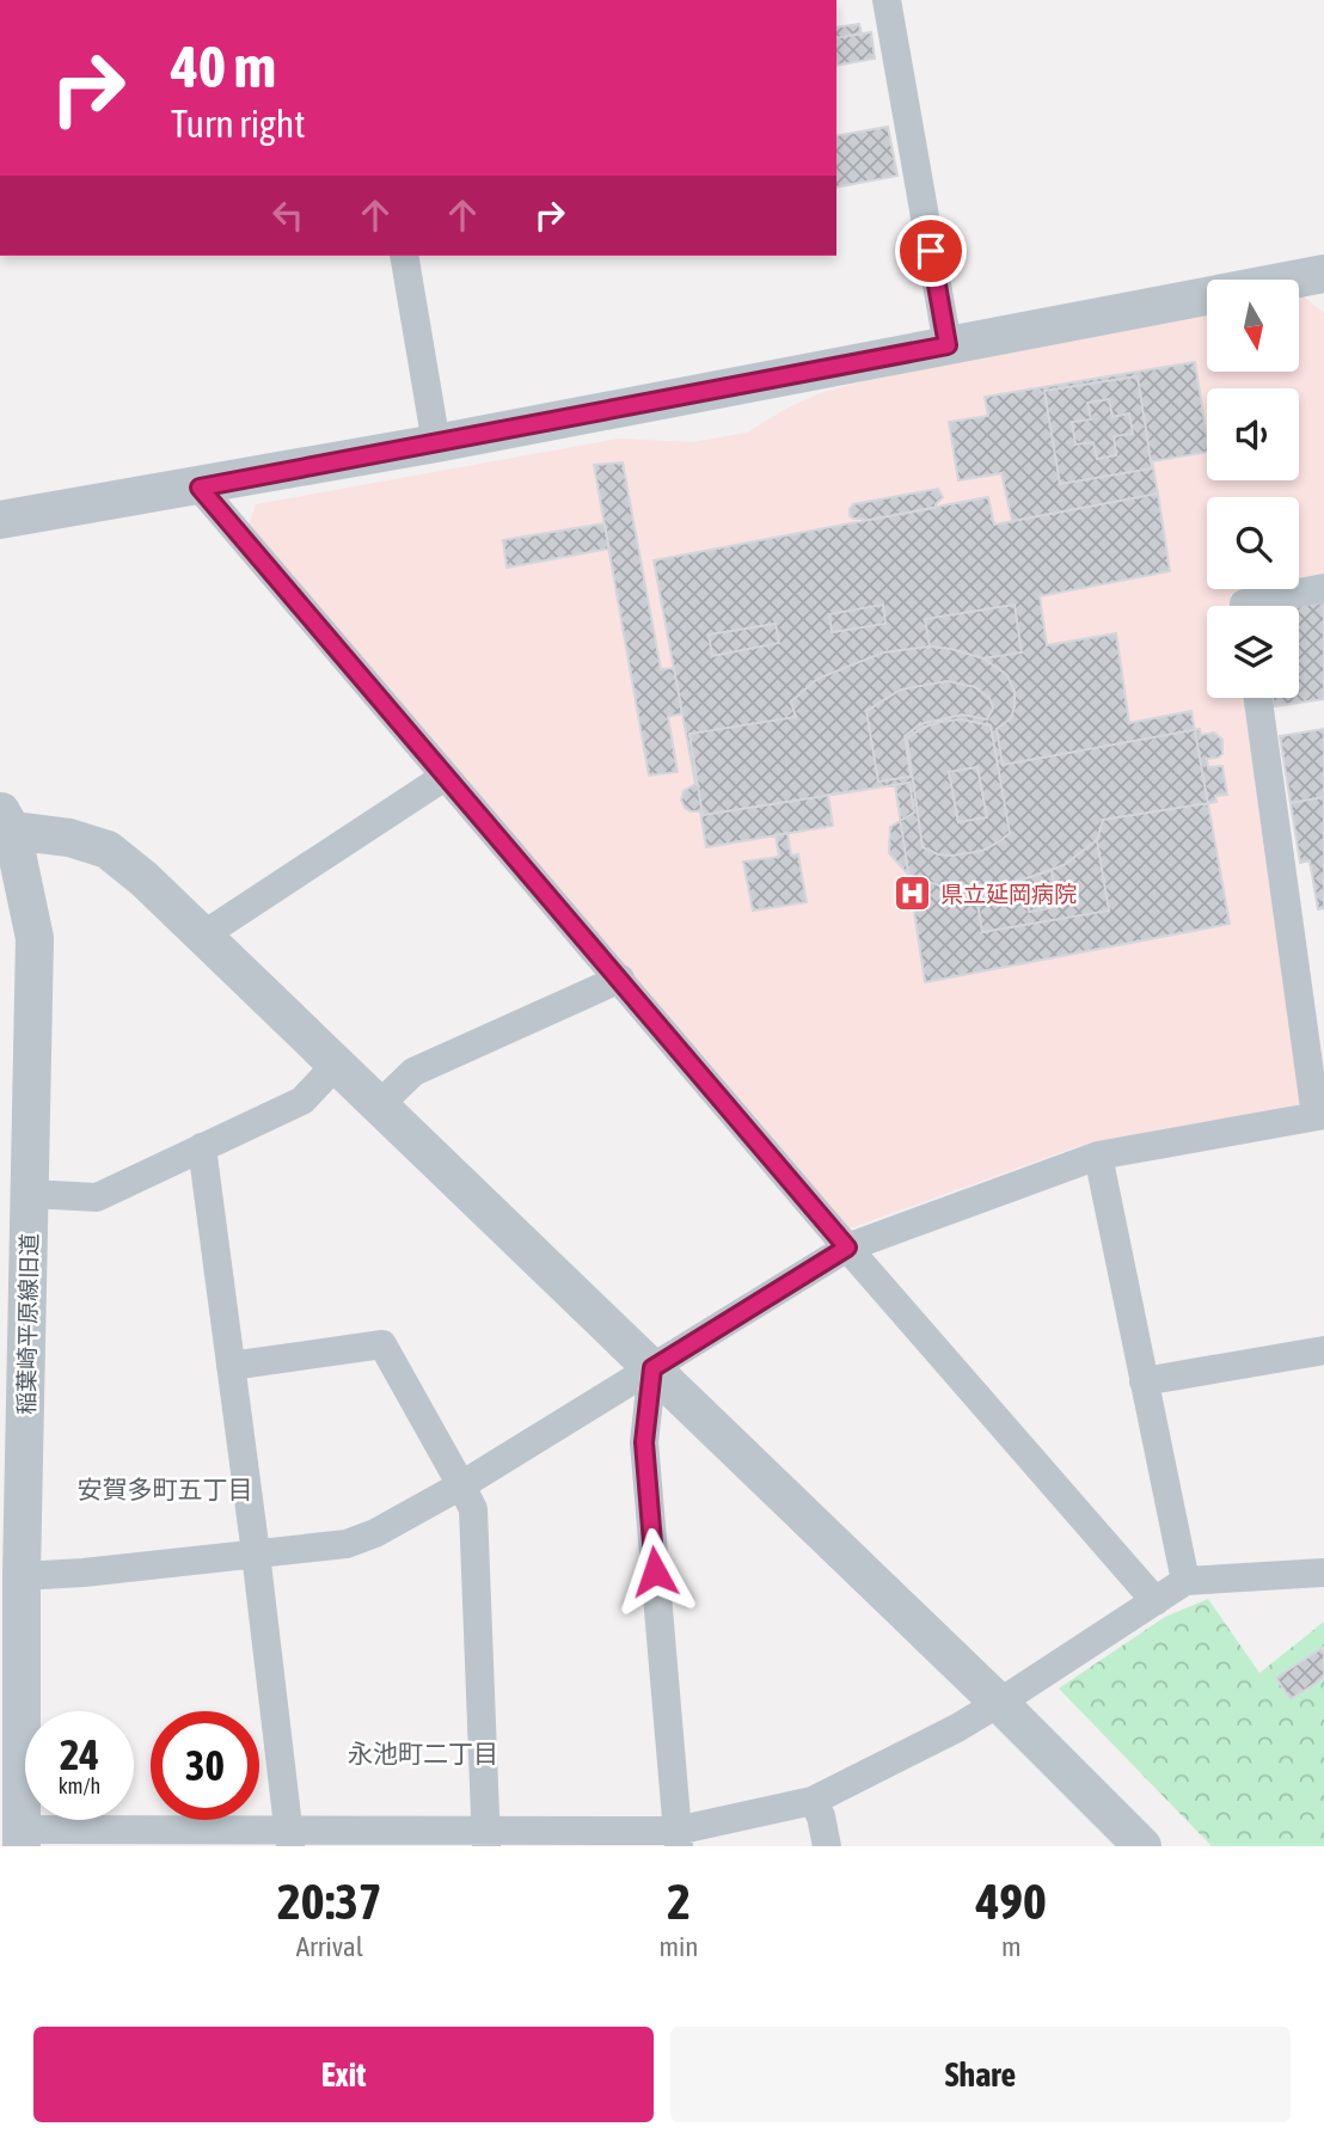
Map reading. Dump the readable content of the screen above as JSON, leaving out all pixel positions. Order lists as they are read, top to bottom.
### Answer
{
  "streets": {
    "street": ["稲葉崎平原線旧道"]
  },
  "districts": ["安賀多町五丁目", "永池町二丁目"],
  "places": {
    "hospital": ["県立延岡病院"]
  },
  "north": "bottom",
  "page": {
    "turn": ["40 m", "Turn right"],
    "speed": "24 km/h",
    "limit": "30",
    "eta": [
      "20:37",
      "Arrival",
      "2",
      "min",
      "490",
      "m"
    ],
    "buttons": ["Exit", "Share"]
  }
}
